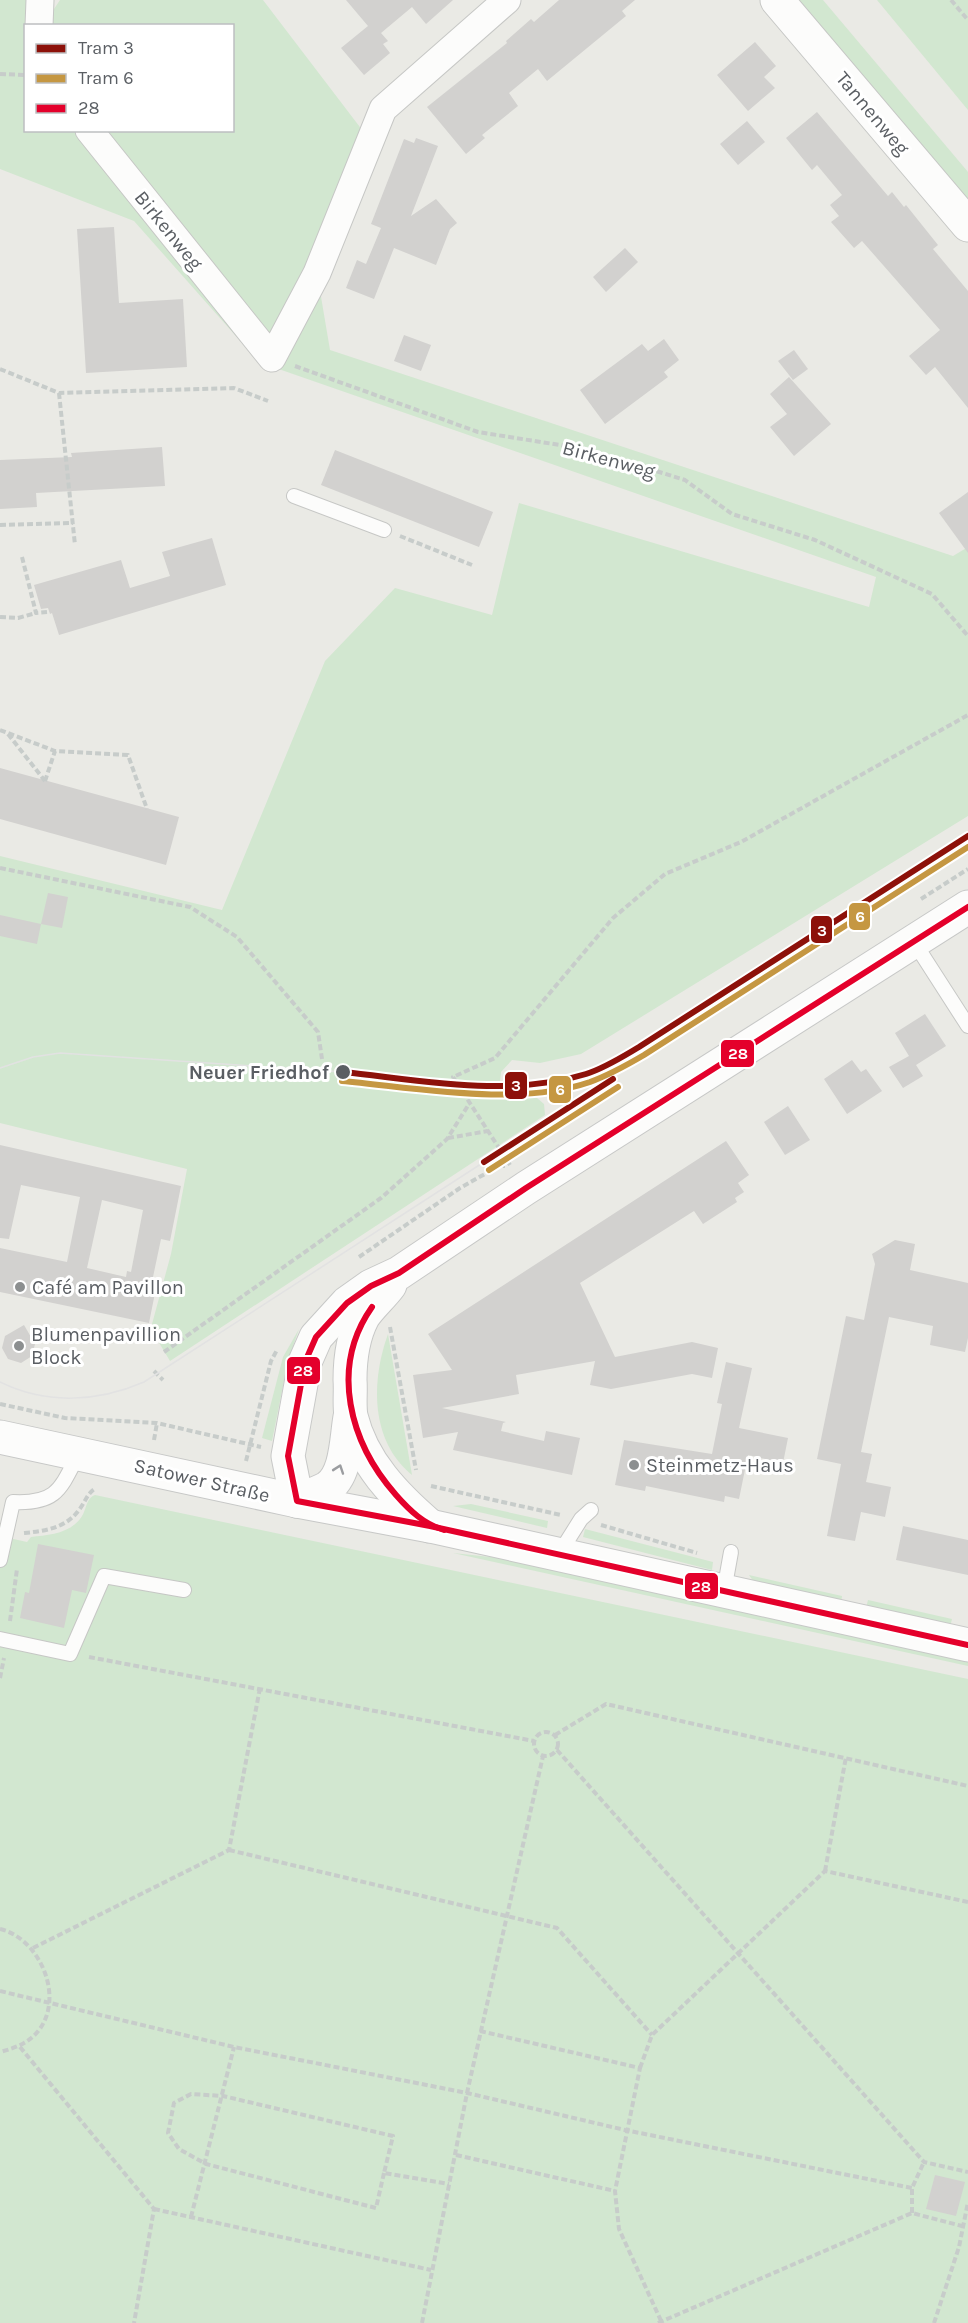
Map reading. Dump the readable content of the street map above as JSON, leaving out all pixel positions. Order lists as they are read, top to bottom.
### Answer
{
  "streets": {
    "main road": ["Tannenweg", "Satower Straße"],
    "street": ["Birkenweg"]
  },
  "places": [
    "Neuer Friedhof",
    "Café am Pavillon",
    "Blumenpavillion Block",
    "Steinmetz-Haus"
  ],
  "lines": ["tram line 3", "tram line 6", "transit line 28"],
  "legend": ["Tram 3", "Tram 6", "28"]
}
